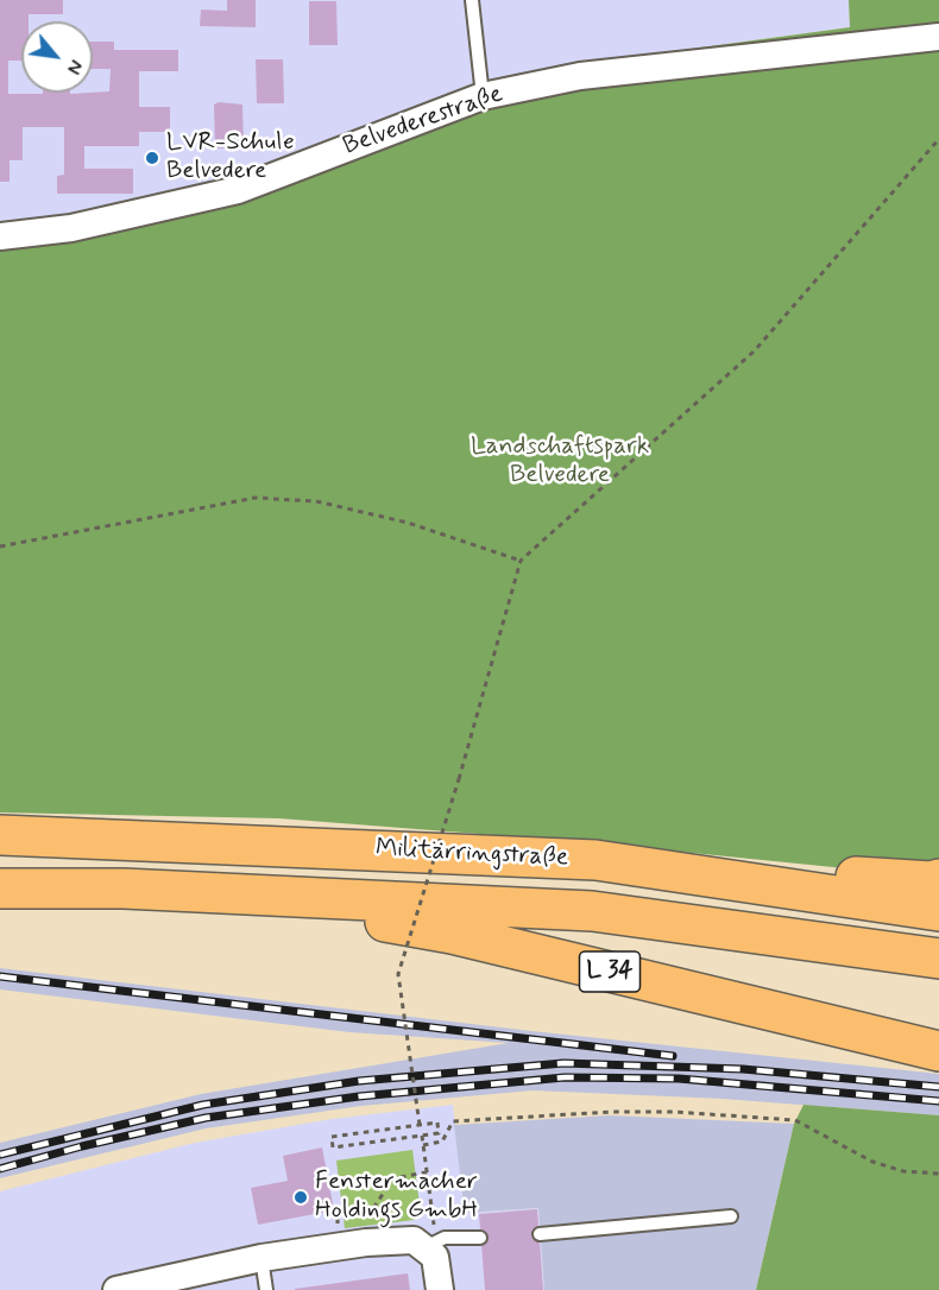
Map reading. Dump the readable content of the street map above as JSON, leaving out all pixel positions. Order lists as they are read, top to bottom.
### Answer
{
  "streets": {
    "highway": ["Militärringstraße", "L 34"],
    "street": ["Belvederestraße"]
  },
  "crossings": [
    ["Militärringstraße", "L 34"]
  ],
  "parks": ["Landschaftspark Belvedere"],
  "places": ["LVR-Schule Belvedere", "Fenstermacher Holdings GmbH"],
  "north": "bottom right"
}
